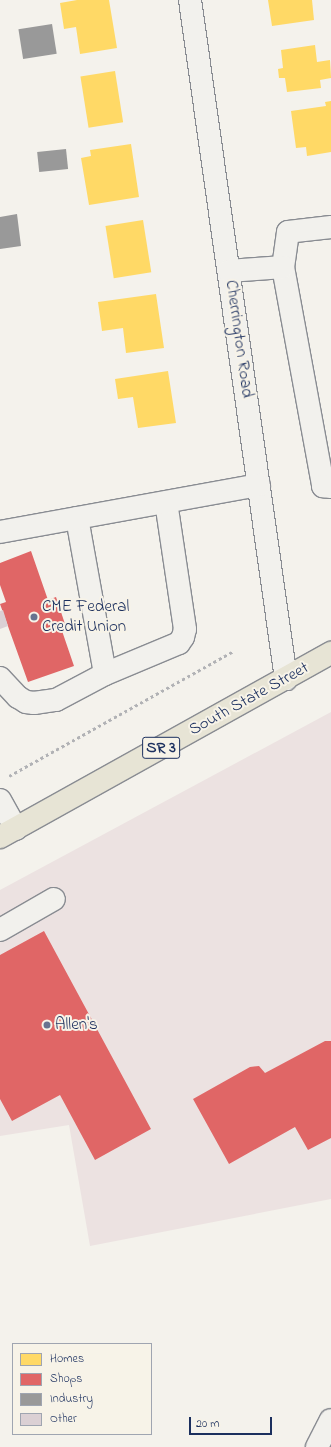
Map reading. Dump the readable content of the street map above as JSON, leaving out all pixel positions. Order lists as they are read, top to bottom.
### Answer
{
  "streets": {
    "main road": ["South State Street", "SR 3"],
    "street": ["Cherrington Road"]
  },
  "crossings": [
    ["Cherrington Road", "South State Street"]
  ],
  "places": ["CME Federal Credit Union", "Allen's"],
  "legend": [
    "Homes",
    "Shops",
    "Industry",
    "Other"
  ],
  "scale_bar": "20 m"
}
